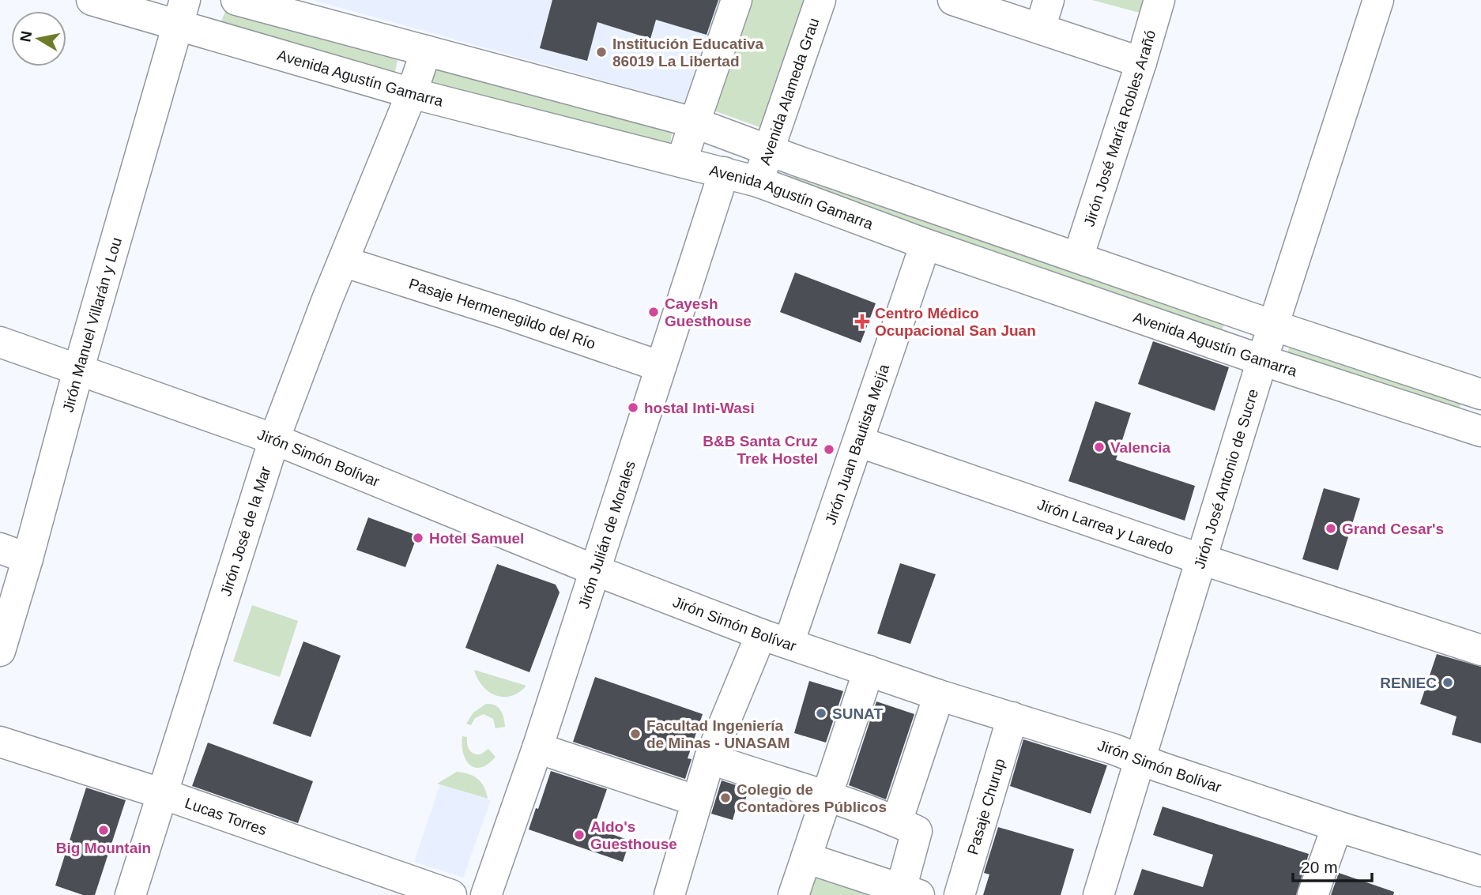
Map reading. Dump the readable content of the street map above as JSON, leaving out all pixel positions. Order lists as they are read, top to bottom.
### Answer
{
  "streets": {
    "street": [
      "Avenida Agustín Gamarra",
      "Avenida Alameda Grau",
      "Jirón José María Robles Arañó",
      "Pasaje Hermenegildo del Río",
      "Jirón Manuel Villarán y Lou",
      "Jirón Juan Bautista Mejía",
      "Jirón Simón Bolívar",
      "Jirón José Antonio de Sucre",
      "Jirón Larrea y Laredo",
      "Jirón José de la Mar",
      "Jirón Julián de Morales",
      "Pasaje Churup",
      "Lucas Torres"
    ]
  },
  "crossings": [
    ["Avenida Agustín Gamarra", "Avenida Alameda Grau"],
    ["Avenida Agustín Gamarra", "Jirón Manuel Villarán y Lou"],
    ["Avenida Agustín Gamarra", "Jirón Juan Bautista Mejía"],
    ["Avenida Agustín Gamarra", "Jirón José Antonio de Sucre"],
    ["Avenida Agustín Gamarra", "Jirón José de la Mar"],
    ["Avenida Agustín Gamarra", "Jirón Julián de Morales"],
    ["Pasaje Hermenegildo del Río", "Jirón José de la Mar"],
    ["Pasaje Hermenegildo del Río", "Jirón Julián de Morales"],
    ["Jirón Manuel Villarán y Lou", "Jirón Simón Bolívar"],
    ["Jirón Juan Bautista Mejía", "Jirón Simón Bolívar"],
    ["Jirón Juan Bautista Mejía", "Jirón Larrea y Laredo"],
    ["Jirón Simón Bolívar", "Jirón José Antonio de Sucre"],
    ["Jirón Simón Bolívar", "Jirón José de la Mar"],
    ["Jirón Simón Bolívar", "Jirón Julián de Morales"],
    ["Jirón Simón Bolívar", "Pasaje Churup"],
    ["Jirón José Antonio de Sucre", "Jirón Larrea y Laredo"],
    ["Jirón José de la Mar", "Lucas Torres"]
  ],
  "places": {
    "other": [
      "Institución Educativa 86019 La Libertad",
      "Cayesh Guesthouse",
      "hostal Inti-Wasi",
      "Valencia",
      "B&B Santa Cruz Trek Hostel",
      "Grand Cesar's",
      "Hotel Samuel",
      "RENIEC",
      "SUNAT",
      "Facultad Ingeniería de Minas - UNASAM",
      "Colegio de Contadores Públicos",
      "Big Mountain",
      "Aldo's Guesthouse"
    ],
    "health": ["Centro Médico Ocupacional San Juan"]
  },
  "scale_bar": "20 m",
  "north": "left"
}
